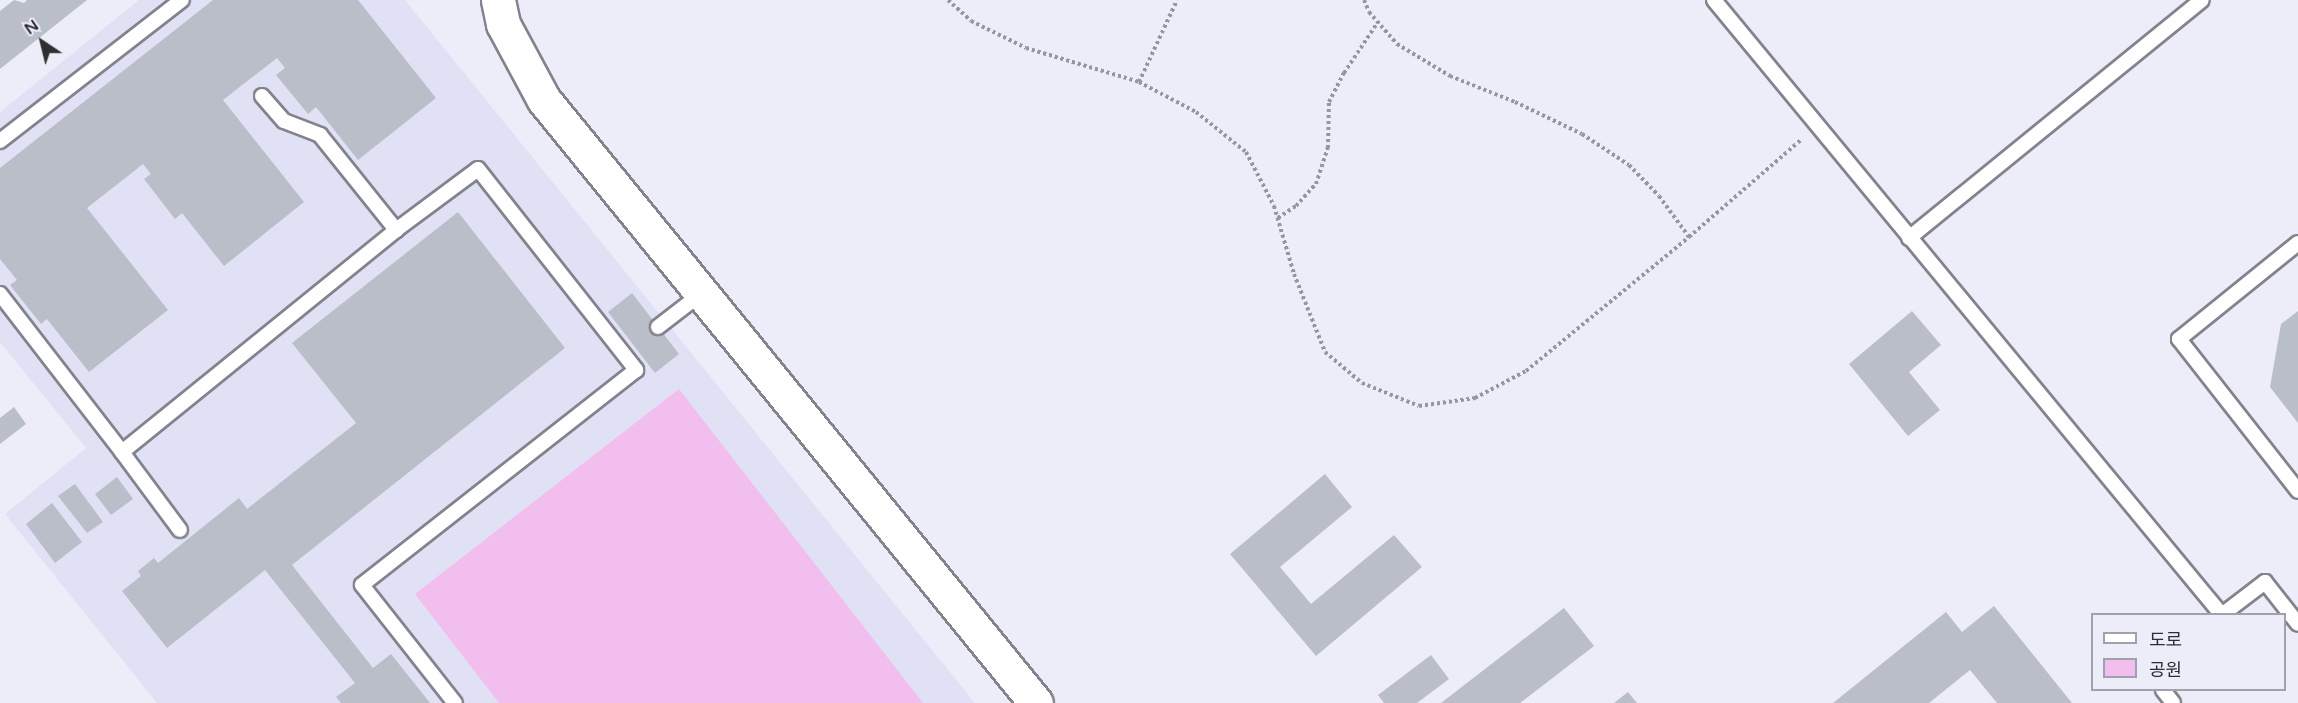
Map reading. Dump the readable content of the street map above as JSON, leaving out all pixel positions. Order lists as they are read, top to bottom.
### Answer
{
  "legend": ["도로", "공원"],
  "north": "top left"
}
